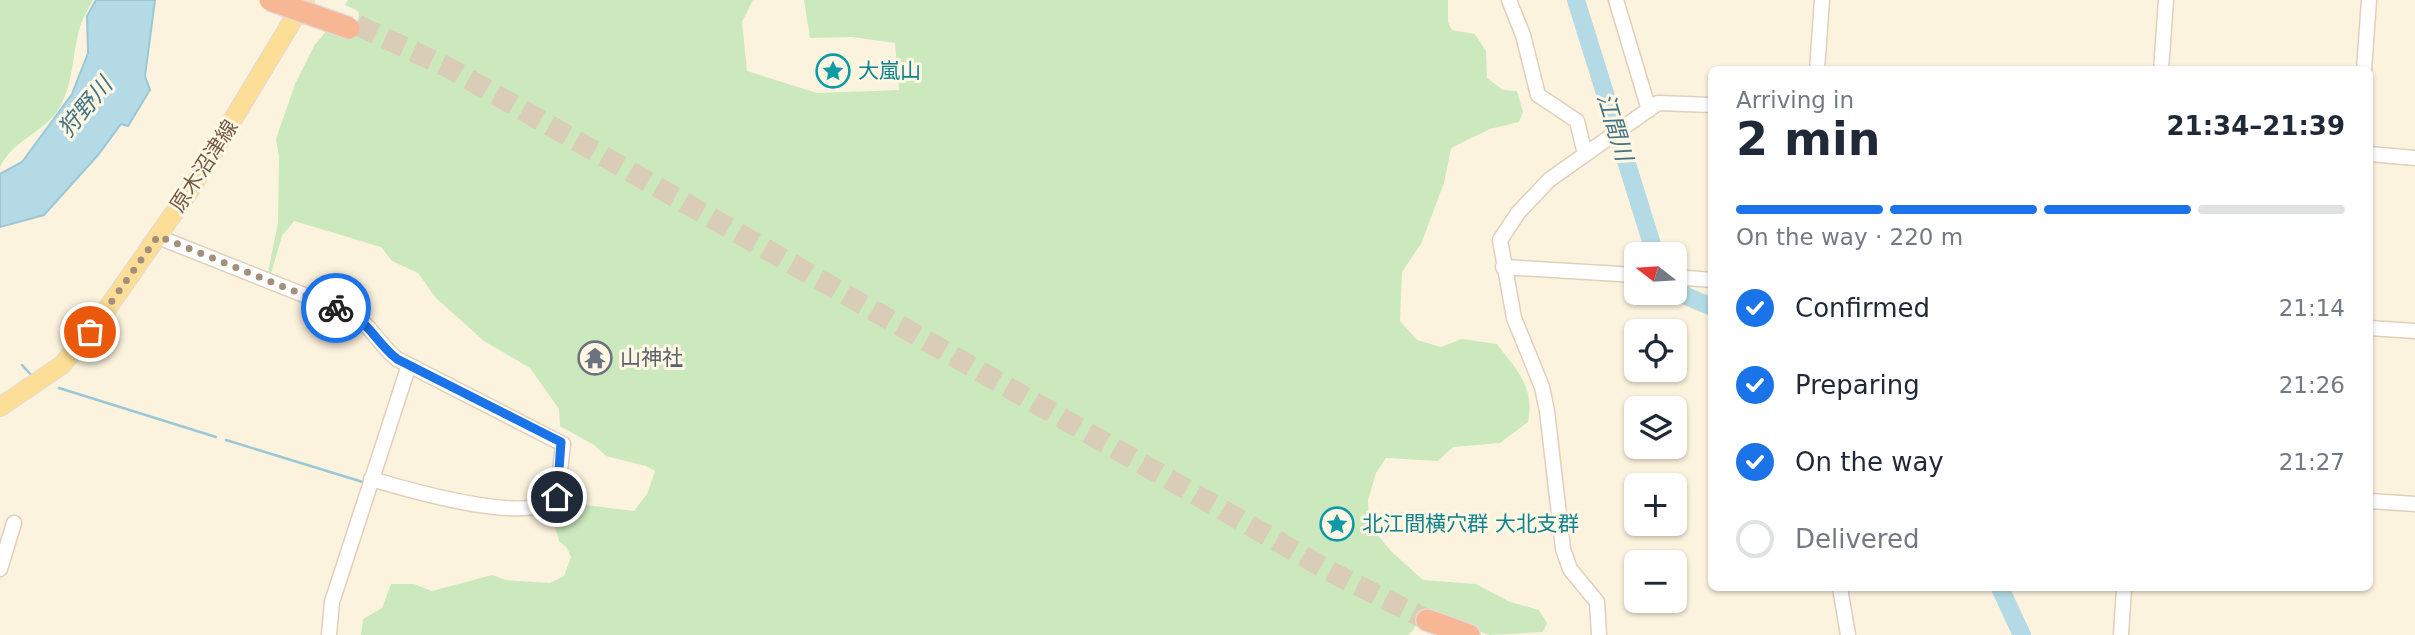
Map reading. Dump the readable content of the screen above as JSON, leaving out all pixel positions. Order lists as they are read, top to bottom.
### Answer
{
  "streets": {
    "main road": ["原木沼津線"]
  },
  "water": ["狩野川", "江間川"],
  "places": {
    "place": ["大嵐山", "北江間横穴群 大北支群"],
    "temple": ["山神社"]
  },
  "north": "left",
  "page": {
    "heading": ["2 min", "Arriving in", "21:34–21:39"],
    "bar": "On the way · 220 m",
    "map_buttons": ["+", "−"],
    "list": [
      ["Confirmed", "21:14"],
      ["Preparing", "21:26"],
      ["On the way", "21:27"],
      "Delivered"
    ]
  }
}
